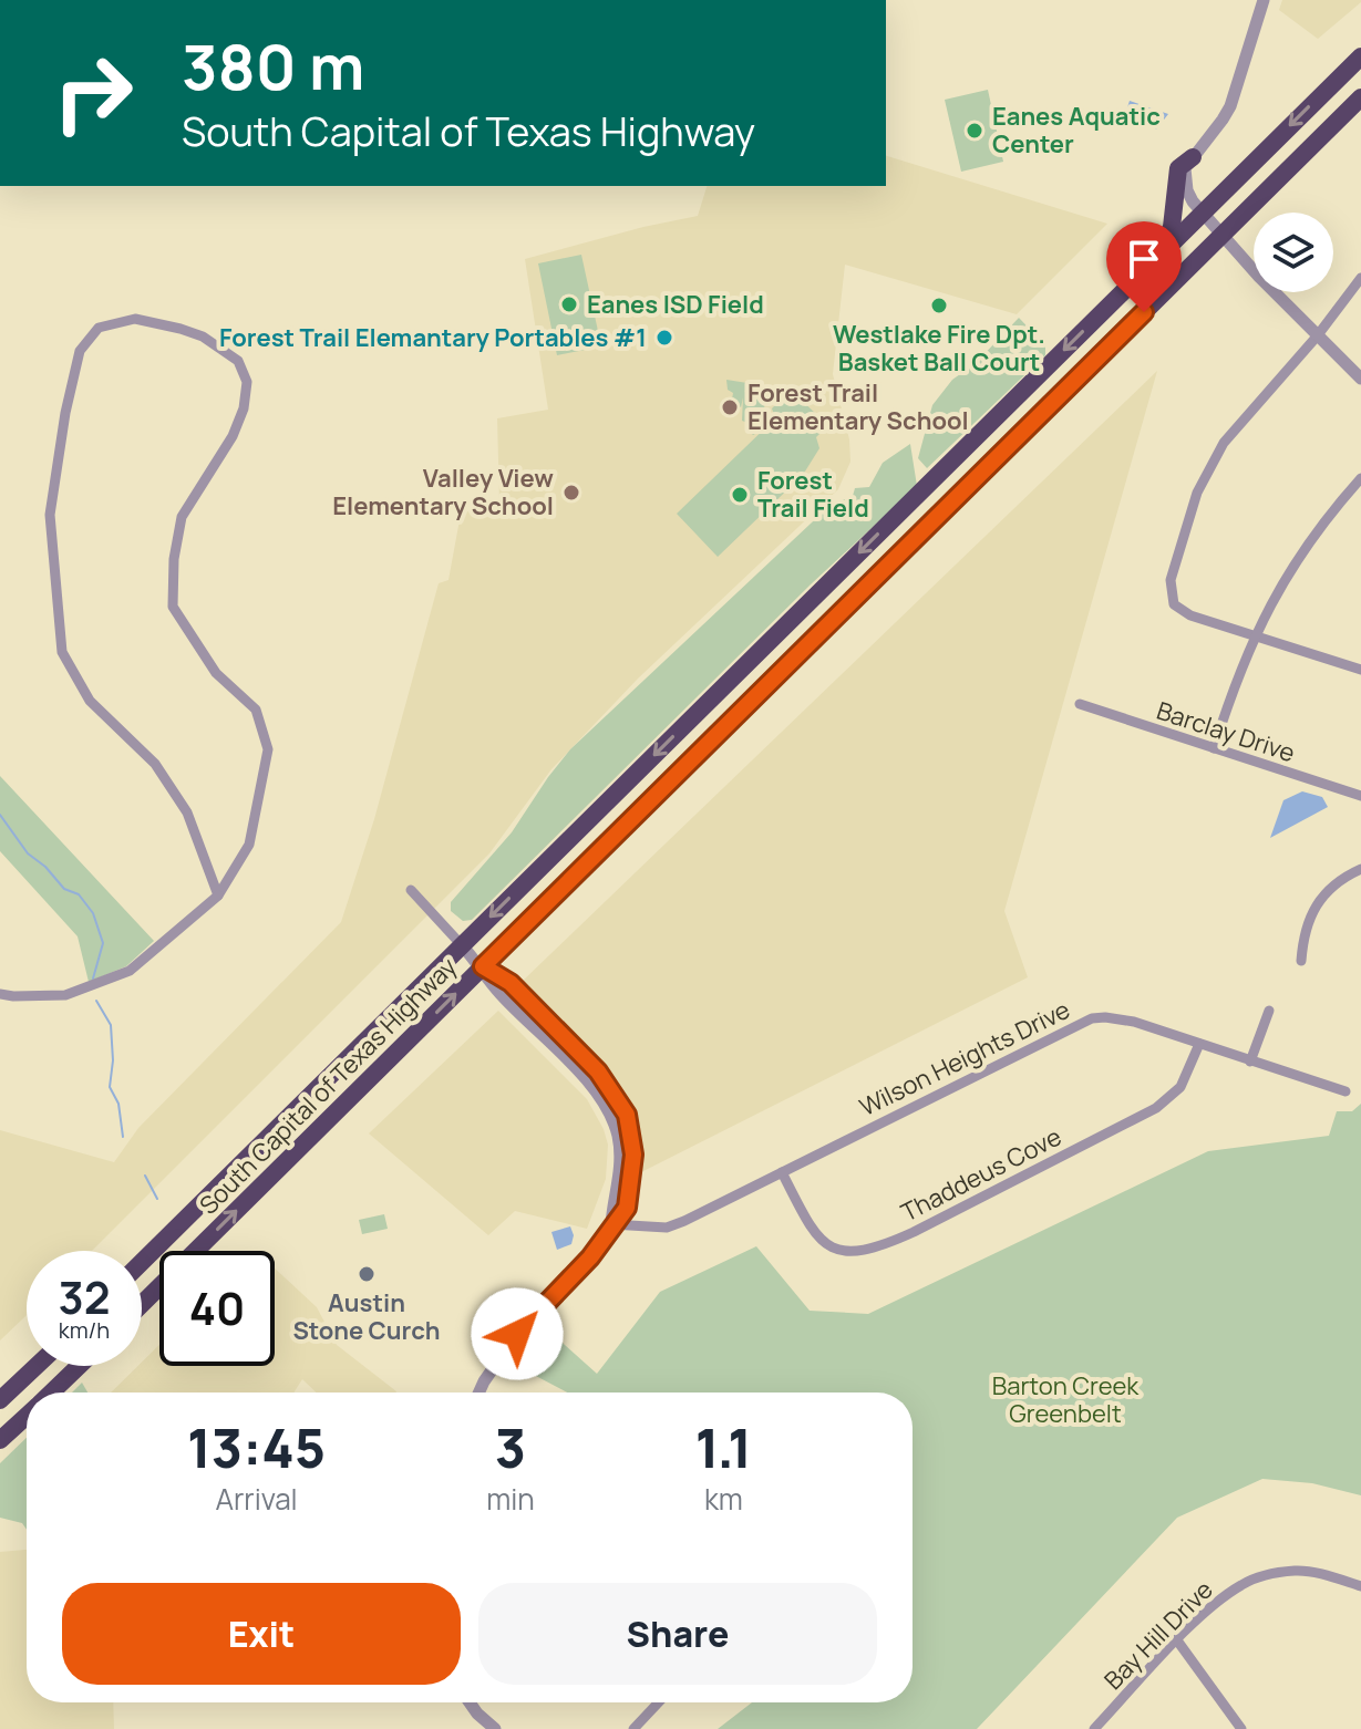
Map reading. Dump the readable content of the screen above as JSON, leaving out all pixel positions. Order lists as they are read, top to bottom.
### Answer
{
  "streets": {
    "highway": ["South Capital of Texas Highway"],
    "street": [
      "Barclay Drive",
      "Wilson Heights Drive",
      "Thaddeus Cove",
      "Bay Hill Drive"
    ]
  },
  "crossings": [
    ["Wilson Heights Drive", "Thaddeus Cove"]
  ],
  "parks": ["Barton Creek Greenbelt"],
  "places": [
    "Eanes Aquatic Center",
    "Eanes ISD Field",
    "Westlake Fire Dpt. Basket Ball Court",
    "Forest Trail Elemantary Portables #1",
    "Forest Trail Elementary School",
    "Valley View Elementary School",
    "Forest Trail Field",
    "Austin Stone Curch"
  ],
  "page": {
    "turn": ["380 m", "South Capital of Texas Highway"],
    "speed": "32 km/h",
    "limit": "40",
    "eta": [
      "13:45",
      "Arrival",
      "3",
      "min",
      "1.1",
      "km"
    ],
    "buttons": ["Exit", "Share"]
  }
}
